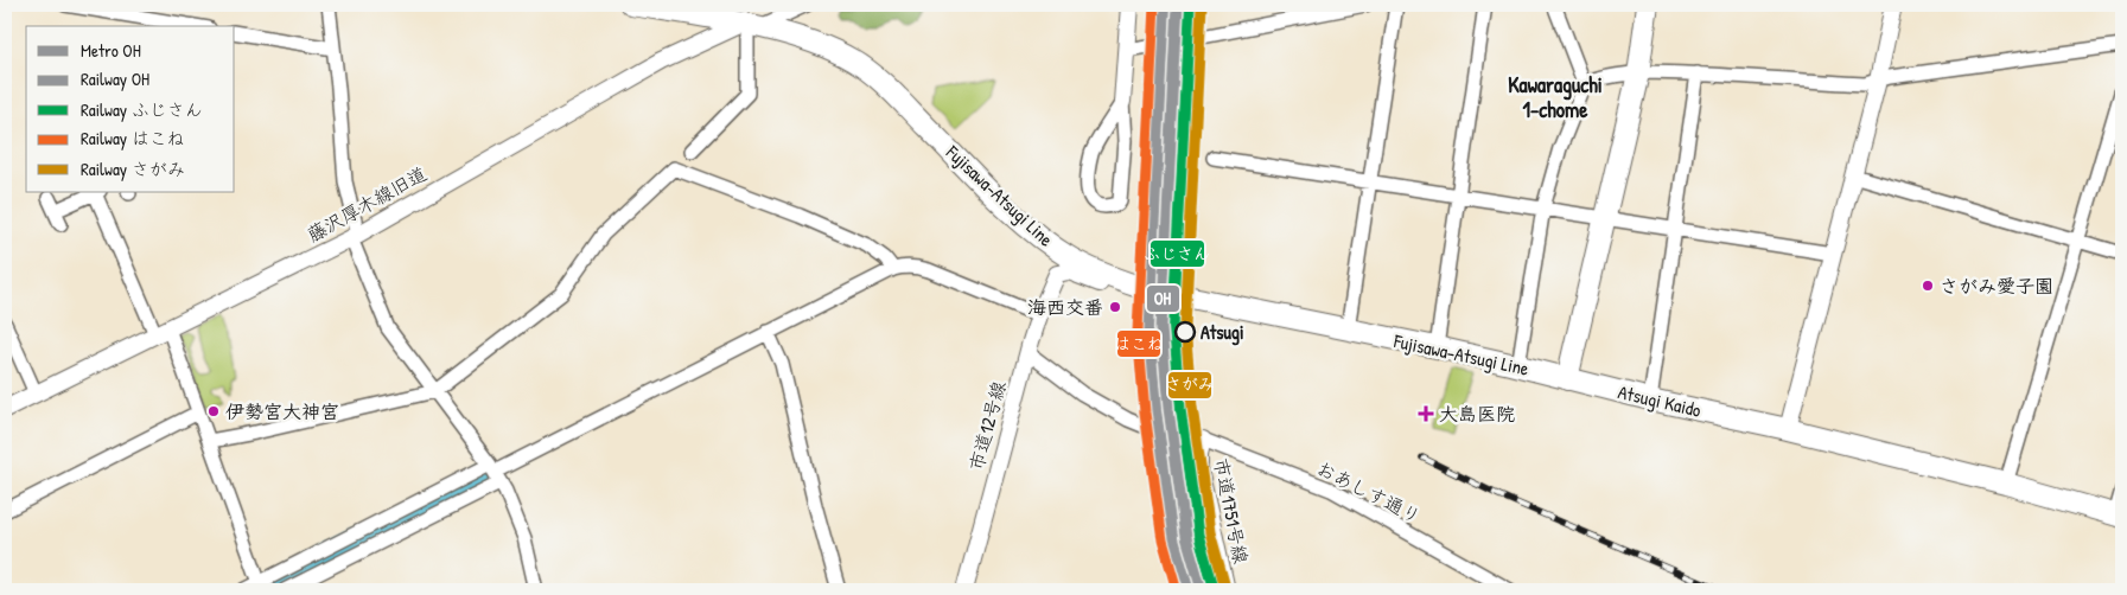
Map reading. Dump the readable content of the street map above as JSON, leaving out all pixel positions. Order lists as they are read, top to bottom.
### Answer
{
  "streets": {
    "main road": ["Fujisawa-Atsugi Line", "Atsugi Kaido"],
    "street": [
      "藤沢厚木線旧道",
      "市道12号線",
      "おあしす通り",
      "市道1751号線"
    ]
  },
  "crossings": [
    ["Fujisawa-Atsugi Line", "藤沢厚木線旧道"],
    ["Fujisawa-Atsugi Line", "Atsugi Kaido"],
    ["市道12号線", "おあしす通り"],
    ["おあしす通り", "市道1751号線"]
  ],
  "districts": ["Kawaraguchi 1-chome"],
  "places": {
    "other": [
      "さがみ愛子園",
      "海西交番",
      "Atsugi",
      "伊勢宮大神宮"
    ],
    "health": ["大島医院"]
  },
  "lines": [
    "metro line OH",
    "rail line OH",
    "rail line はこね",
    "rail line ふじさん",
    "rail line さがみ"
  ],
  "legend": [
    "Metro OH",
    "Railway OH",
    "Railway ふじさん",
    "Railway はこね",
    "Railway さがみ"
  ]
}
